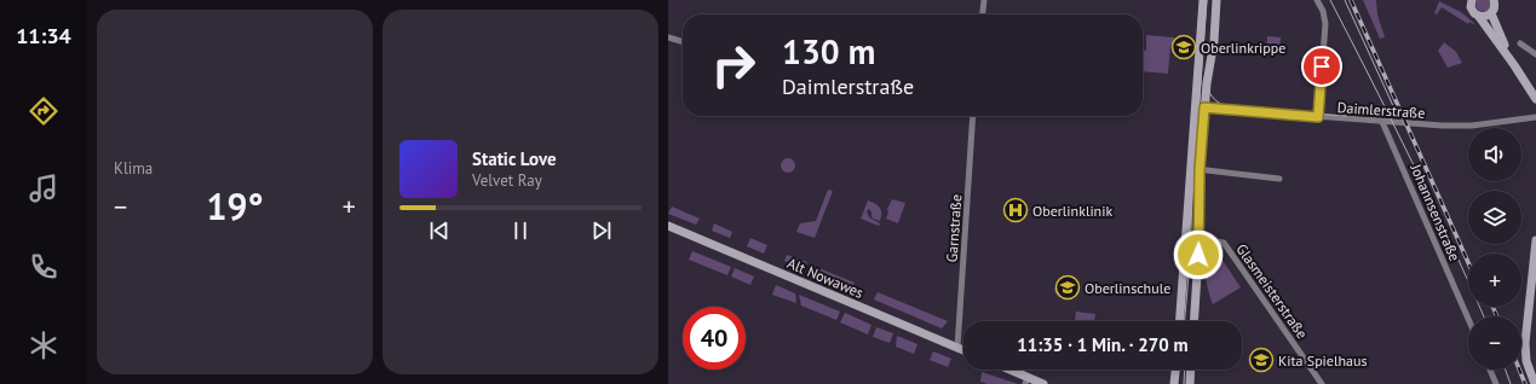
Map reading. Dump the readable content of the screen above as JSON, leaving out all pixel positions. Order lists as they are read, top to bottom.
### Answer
{
  "streets": {
    "street": [
      "Daimlerstraße",
      "Johannsenstraße",
      "Garnstraße",
      "Alt Nowawes",
      "Glasmeisterstraße"
    ]
  },
  "crossings": [
    ["Daimlerstraße", "Johannsenstraße"],
    ["Garnstraße", "Alt Nowawes"]
  ],
  "places": {
    "school or university": ["Oberlinkrippe", "Oberlinschule", "Kita Spielhaus"],
    "hospital": ["Oberlinklinik"]
  },
  "page": {
    "tabs": "11:34",
    "tile": "Klima",
    "turn": ["130 m", "Daimlerstraße"],
    "map_buttons": ["+", "−"],
    "song": ["Static Love", "Velvet Ray"],
    "heat": ["−", "19°", "+"],
    "limit": "40",
    "trip": "11:35 · 1 Min. · 270 m"
  }
}
